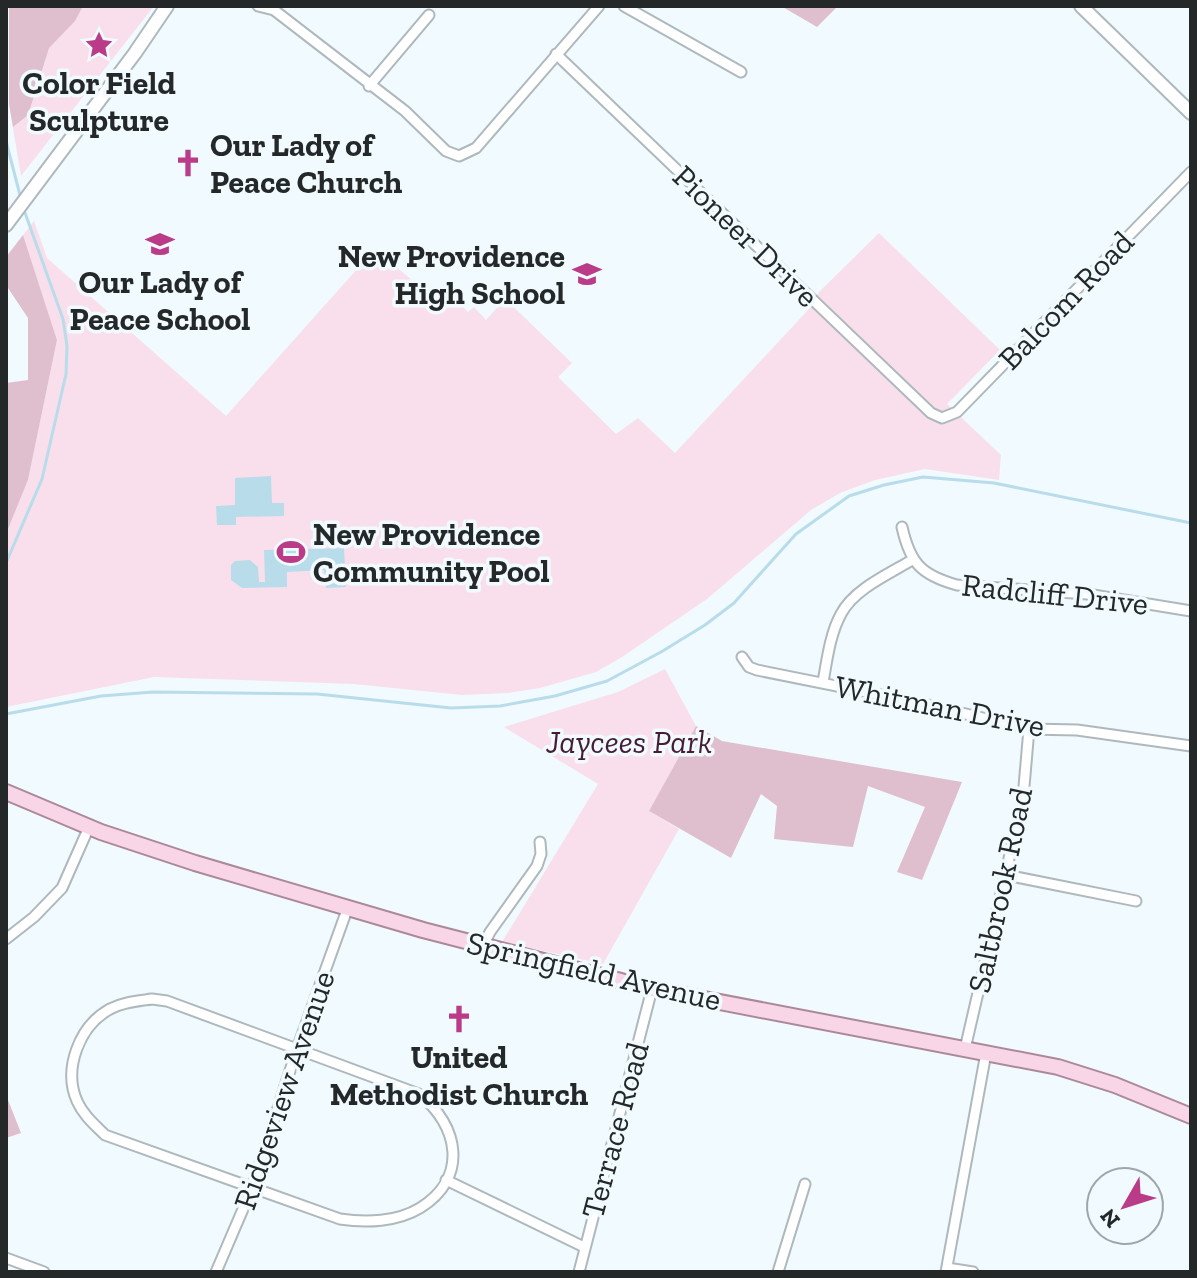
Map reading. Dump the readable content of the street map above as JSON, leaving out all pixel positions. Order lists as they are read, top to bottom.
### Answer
{
  "streets": {
    "main road": ["Springfield Avenue"],
    "street": [
      "Pioneer Drive",
      "Balcom Road",
      "Radcliff Drive",
      "Whitman Drive",
      "Saltbrook Road",
      "Ridgeview Avenue",
      "Terrace Road"
    ]
  },
  "crossings": [
    ["Pioneer Drive", "Balcom Road"],
    ["Whitman Drive", "Saltbrook Road"],
    ["Saltbrook Road", "Springfield Avenue"],
    ["Springfield Avenue", "Ridgeview Avenue"],
    ["Springfield Avenue", "Terrace Road"]
  ],
  "parks": ["Jaycees Park"],
  "places": {
    "place": ["Color Field Sculpture"],
    "church": ["Our Lady of Peace Church", "United Methodist Church"],
    "school or university": ["Our Lady of Peace School", "New Providence High School"],
    "sports": ["New Providence Community Pool"]
  },
  "north": "bottom left"
}
